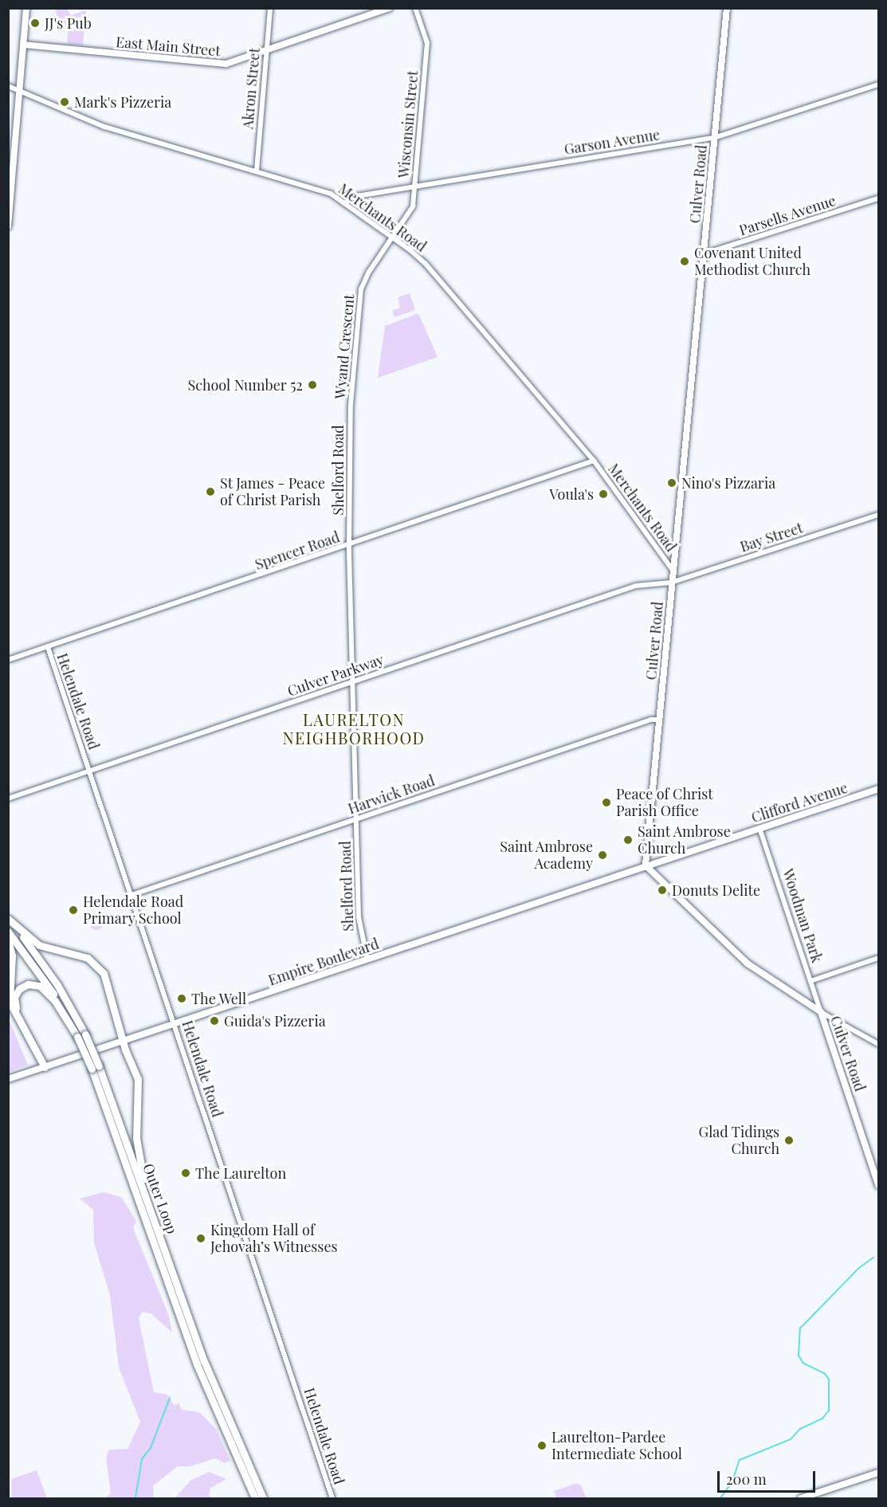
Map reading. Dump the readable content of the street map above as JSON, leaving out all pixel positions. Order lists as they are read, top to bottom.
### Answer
{
  "streets": {
    "highway": ["Outer Loop"],
    "main road": [
      "East Main Street",
      "Culver Road",
      "Clifford Avenue",
      "Empire Boulevard"
    ],
    "street": [
      "Akron Street",
      "Wisconsin Street",
      "Garson Avenue",
      "Parsells Avenue",
      "Merchants Road",
      "Wyand Crescent",
      "Shelford Road",
      "Bay Street",
      "Spencer Road",
      "Culver Parkway",
      "Helendale Road",
      "Harwick Road",
      "Woodman Park"
    ]
  },
  "crossings": [
    ["East Main Street", "Akron Street"],
    ["Akron Street", "Merchants Road"],
    ["Wisconsin Street", "Garson Avenue"],
    ["Wisconsin Street", "Merchants Road"],
    ["Wisconsin Street", "Wyand Crescent"],
    ["Garson Avenue", "Culver Road"],
    ["Garson Avenue", "Merchants Road"],
    ["Culver Road", "Parsells Avenue"],
    ["Culver Road", "Merchants Road"],
    ["Culver Road", "Bay Street"],
    ["Culver Road", "Culver Parkway"],
    ["Culver Road", "Harwick Road"],
    ["Culver Road", "Clifford Avenue"],
    ["Culver Road", "Woodman Park"],
    ["Culver Road", "Empire Boulevard"],
    ["Merchants Road", "Wyand Crescent"],
    ["Merchants Road", "Spencer Road"],
    ["Wyand Crescent", "Shelford Road"],
    ["Shelford Road", "Spencer Road"],
    ["Shelford Road", "Culver Parkway"],
    ["Shelford Road", "Harwick Road"],
    ["Shelford Road", "Empire Boulevard"],
    ["Bay Street", "Culver Parkway"],
    ["Spencer Road", "Helendale Road"],
    ["Culver Parkway", "Helendale Road"],
    ["Helendale Road", "Harwick Road"],
    ["Helendale Road", "Empire Boulevard"],
    ["Clifford Avenue", "Woodman Park"],
    ["Clifford Avenue", "Empire Boulevard"]
  ],
  "districts": ["LAURELTON NEIGHBORHOOD"],
  "places": [
    "JJ's Pub",
    "Mark's Pizzeria",
    "Covenant United Methodist Church",
    "School Number 52",
    "Nino's Pizzaria",
    "St James - Peace of Christ Parish",
    "Voula's",
    "Peace of Christ Parish Office",
    "Saint Ambrose Church",
    "Saint Ambrose Academy",
    "Donuts Delite",
    "Helendale Road Primary School",
    "The Well",
    "Guida's Pizzeria",
    "Glad Tidings Church",
    "The Laurelton",
    "Kingdom Hall of Jehovah’s Witnesses",
    "Laurelton-Pardee Intermediate School"
  ],
  "scale_bar": "200 m"
}
